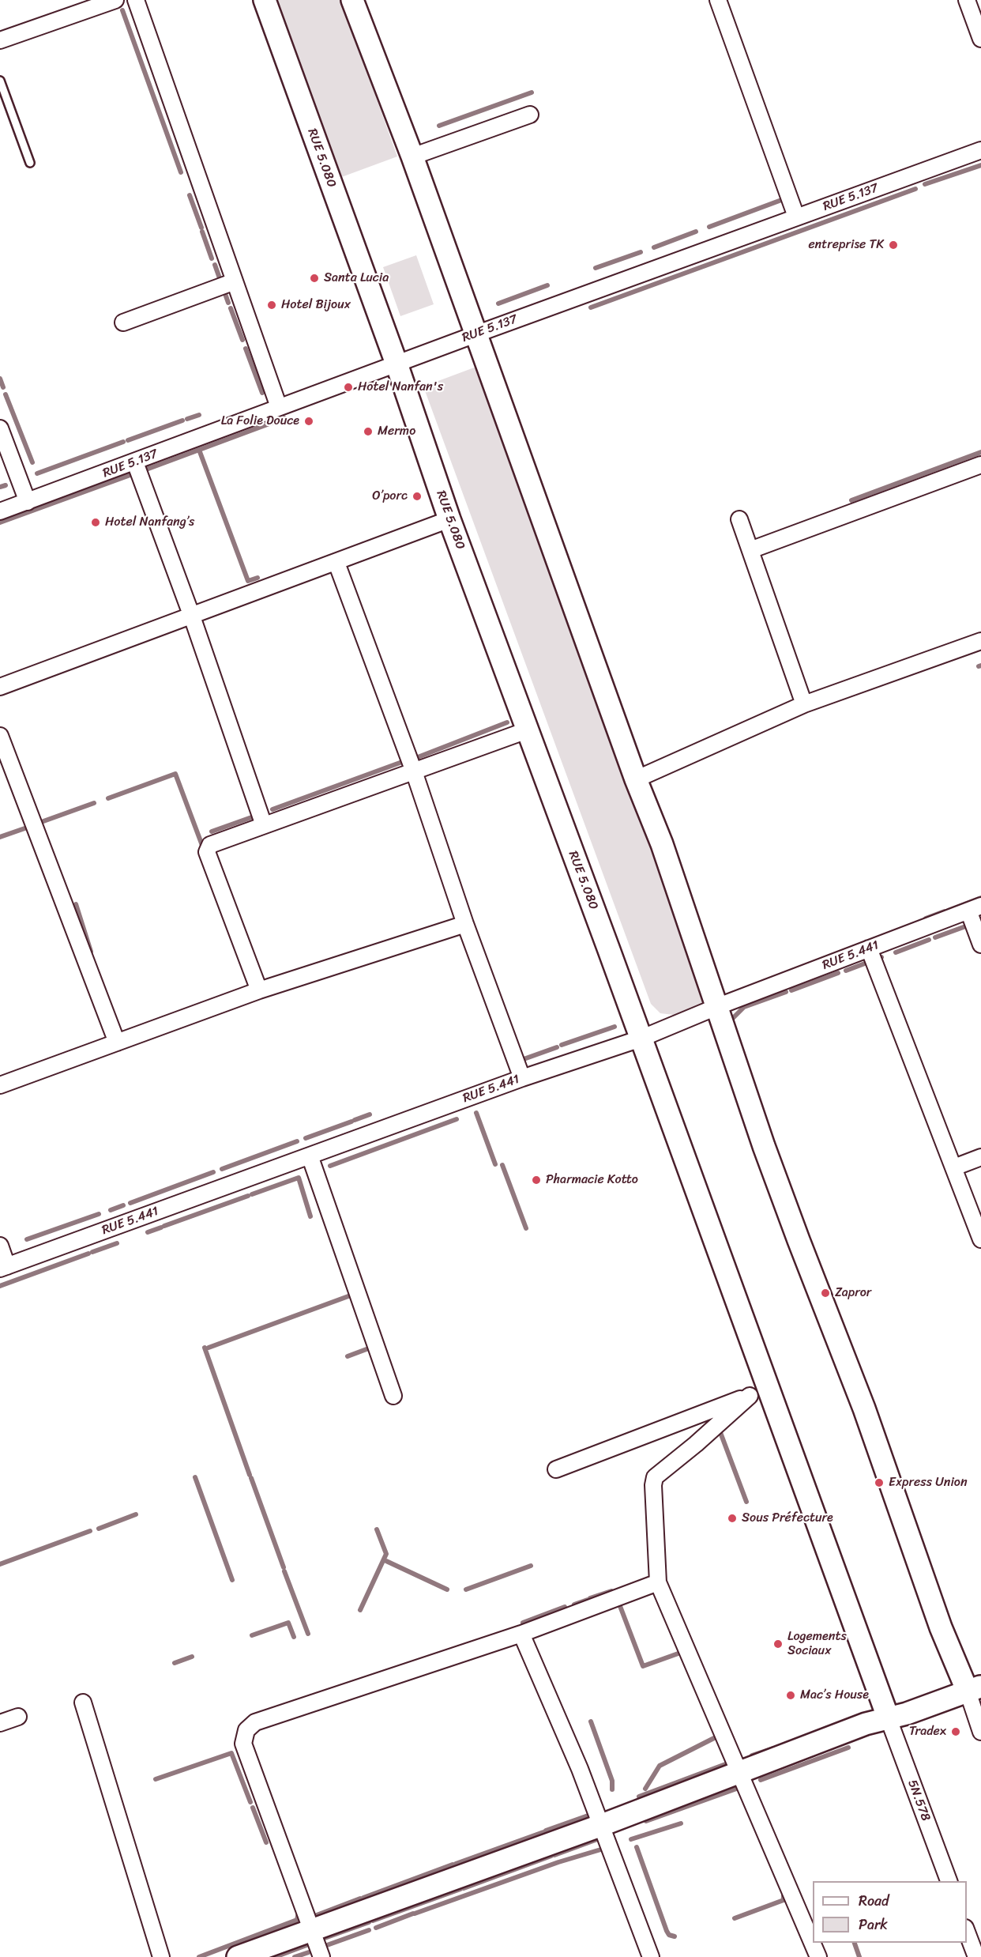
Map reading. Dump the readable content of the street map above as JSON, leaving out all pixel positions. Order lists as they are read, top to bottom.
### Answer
{
  "streets": {
    "main road": ["RUE 5.080"],
    "street": ["RUE 5.137", "RUE 5.441", "5N.578"]
  },
  "crossings": [
    ["RUE 5.080", "RUE 5.137"],
    ["RUE 5.080", "RUE 5.441"],
    ["RUE 5.080", "5N.578"]
  ],
  "places": [
    "entreprise TK",
    "Santa Lucia",
    "Hotel Bijoux",
    "Hotel Nanfan's",
    "La Folie Douce",
    "Mermo",
    "O’porc",
    "Hotel Nanfang’s",
    "Pharmacie Kotto",
    "Zapror",
    "Express Union",
    "Sous Préfecture",
    "Logements Sociaux",
    "Mac’s House",
    "Tradex"
  ],
  "legend": ["Road", "Park"]
}
